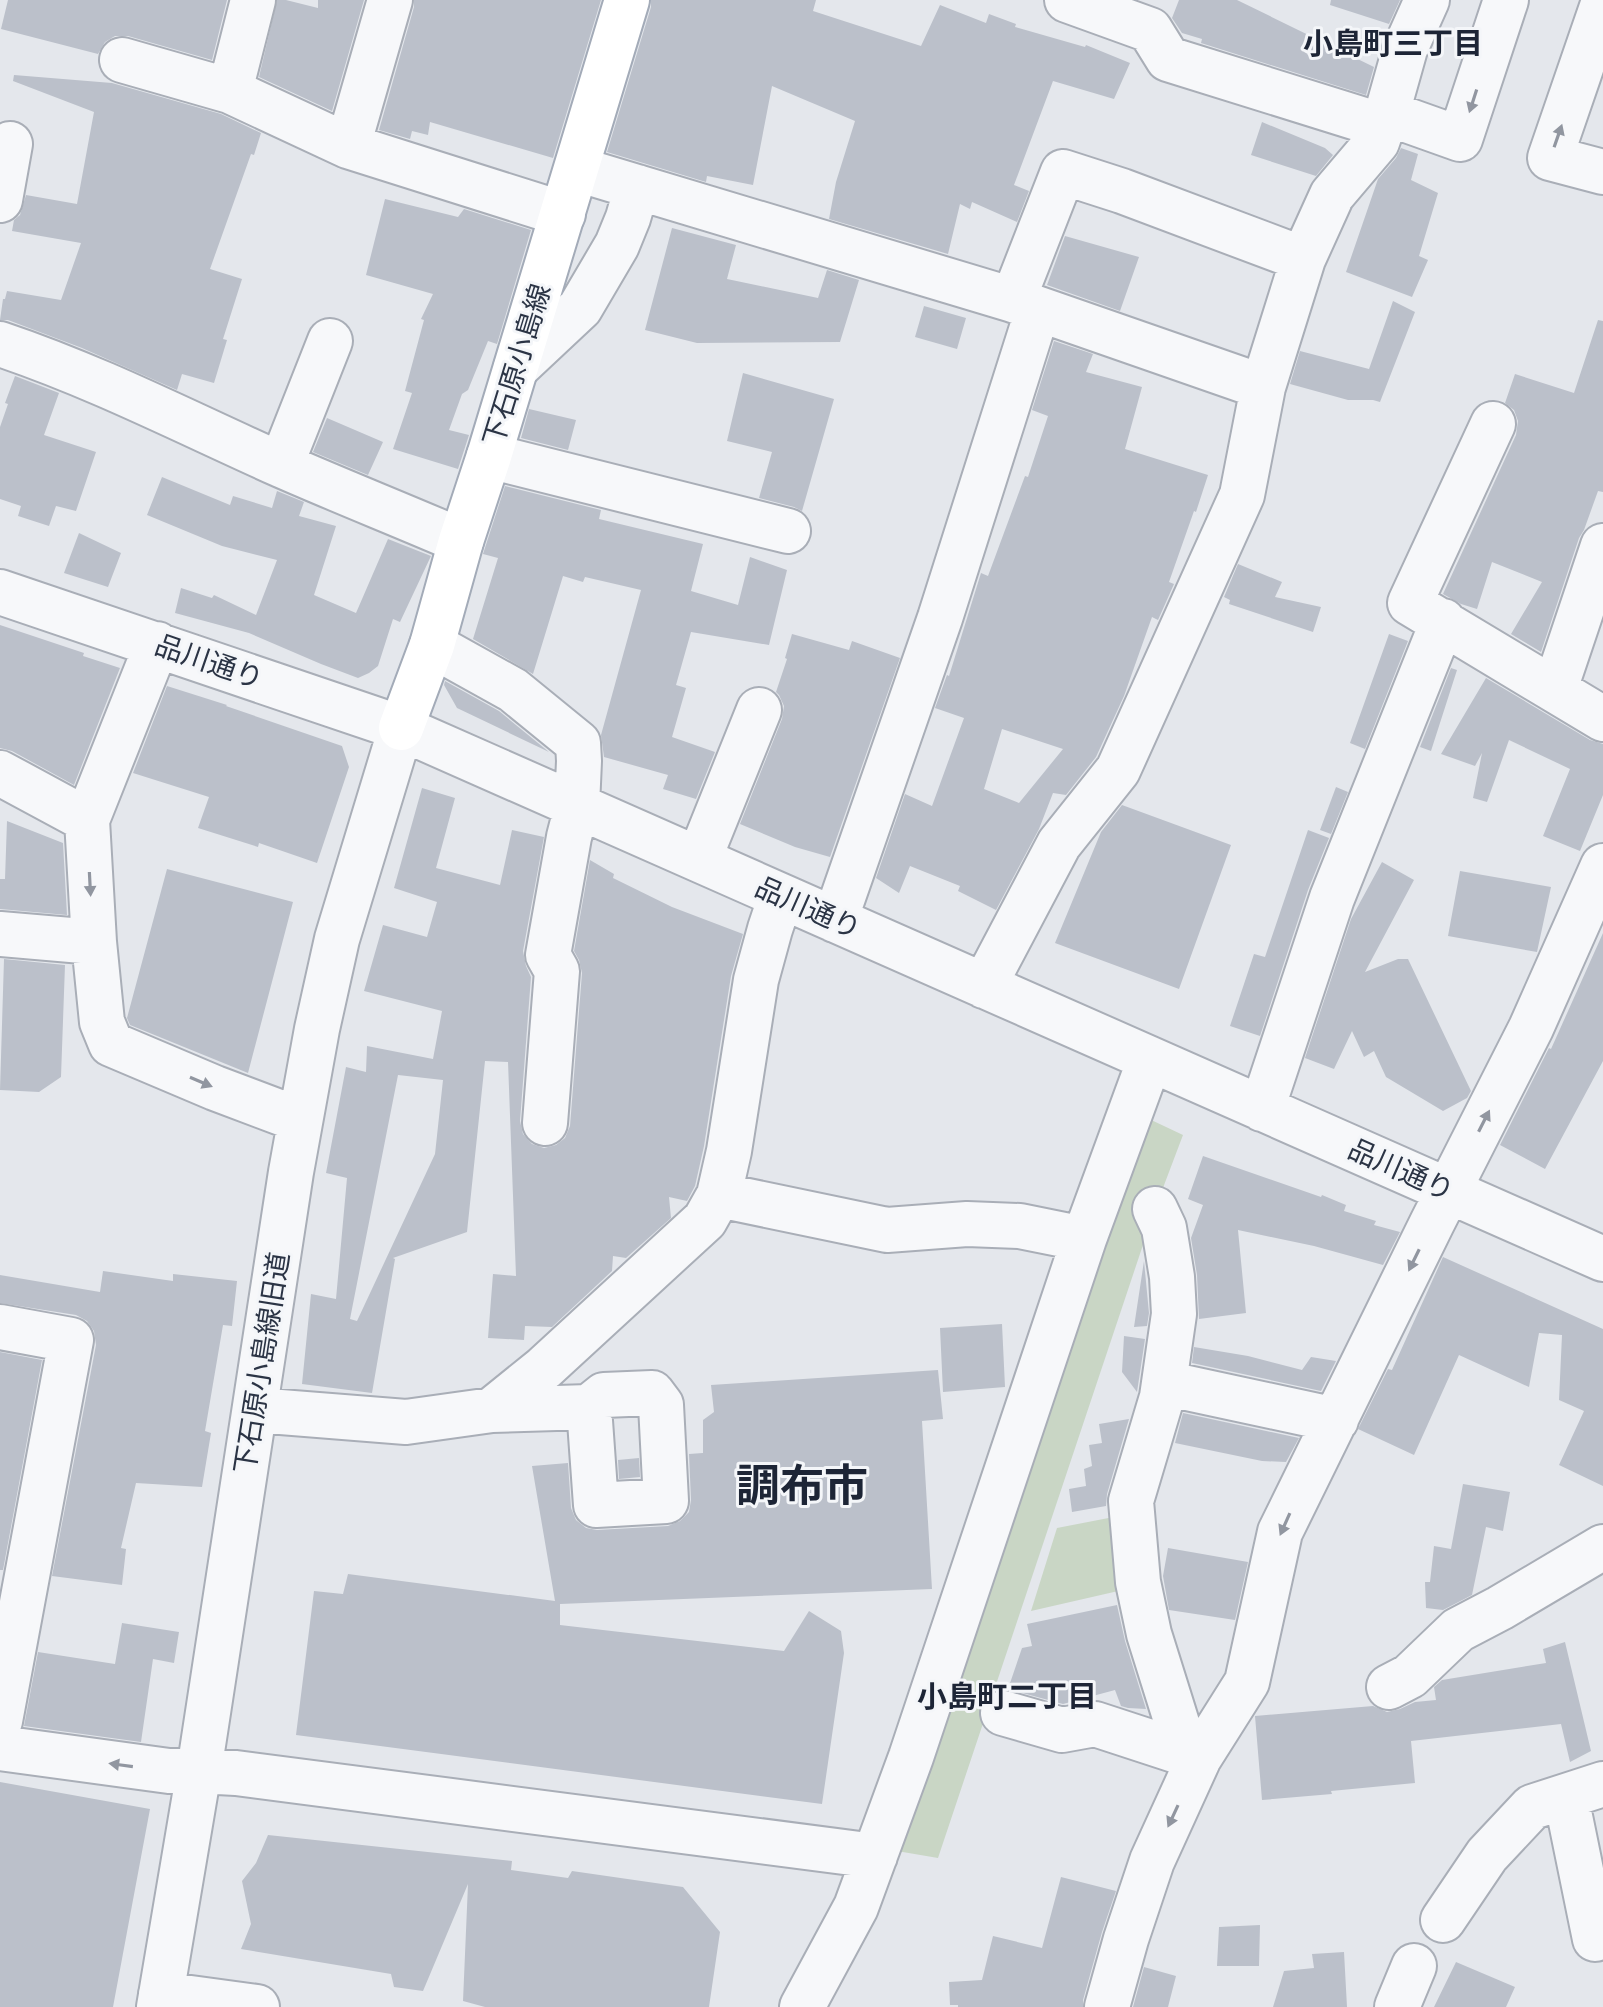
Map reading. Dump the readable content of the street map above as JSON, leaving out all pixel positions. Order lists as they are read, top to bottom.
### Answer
{
  "streets": {
    "main road": ["下石原小島線"],
    "street": ["品川通り", "下石原小島線旧道"]
  },
  "crossings": [
    ["下石原小島線", "品川通り"],
    ["下石原小島線", "下石原小島線旧道"],
    ["品川通り", "下石原小島線旧道"]
  ],
  "districts": ["小島町三丁目", "調布市", "小島町二丁目"]
}
